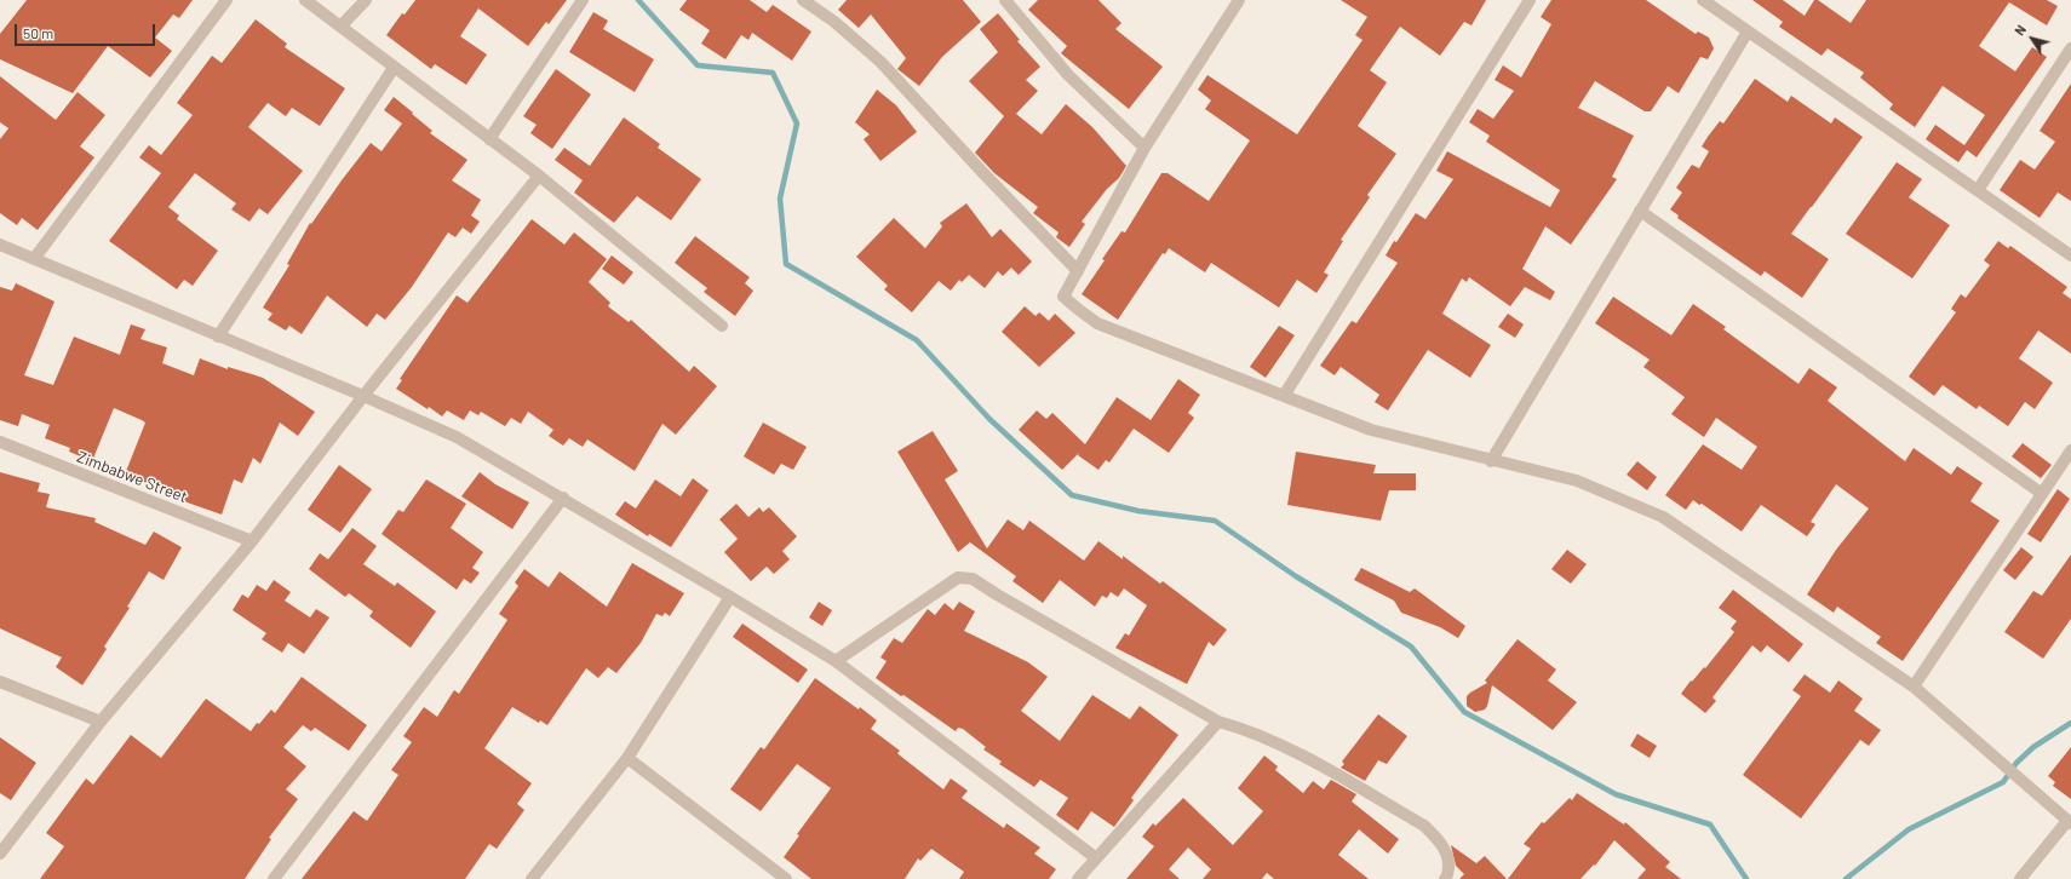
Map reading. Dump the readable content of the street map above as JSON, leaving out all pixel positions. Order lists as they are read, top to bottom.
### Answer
{
  "streets": {
    "street": ["Zimbabwe Street"]
  },
  "scale_bar": "50 m",
  "north": "top left"
}
